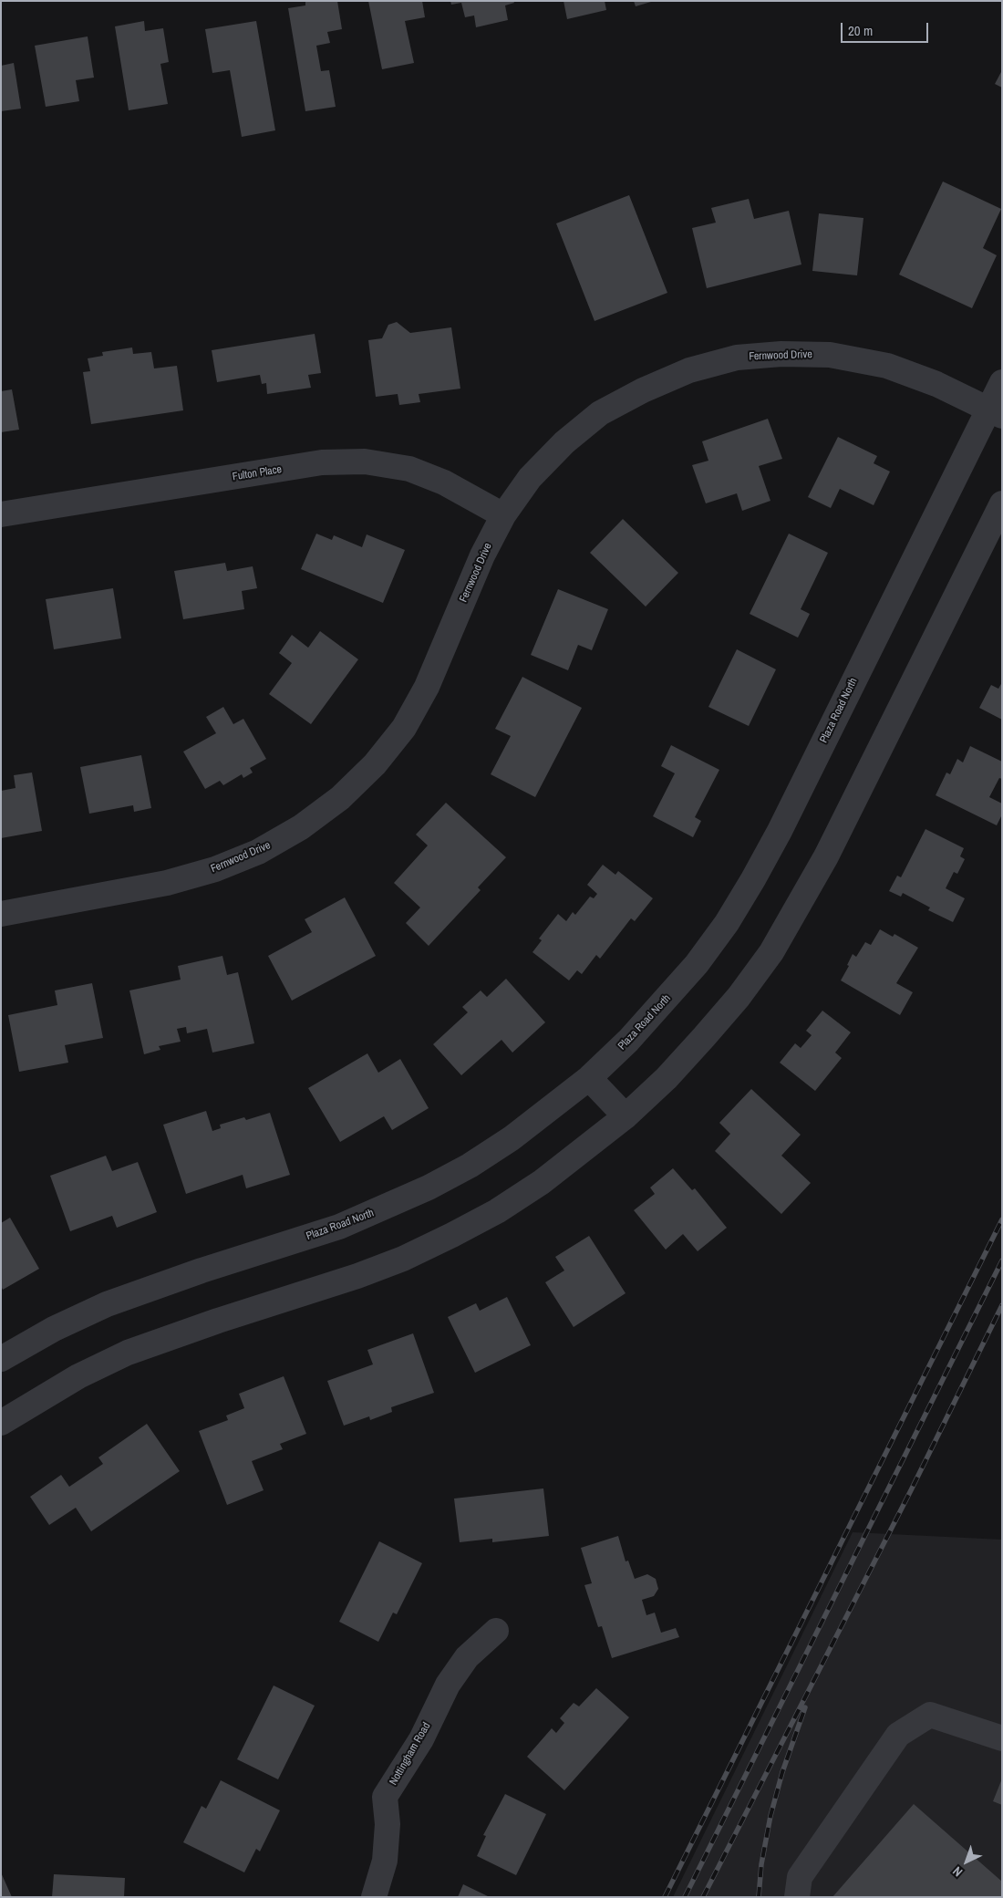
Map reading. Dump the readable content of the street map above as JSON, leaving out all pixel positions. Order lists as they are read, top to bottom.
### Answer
{
  "streets": {
    "street": [
      "Fernwood Drive",
      "Fulton Place",
      "Plaza Road North",
      "Nottingham Road"
    ]
  },
  "crossings": [
    ["Fernwood Drive", "Fulton Place"],
    ["Fernwood Drive", "Plaza Road North"]
  ],
  "scale_bar": "20 m",
  "north": "bottom left"
}
